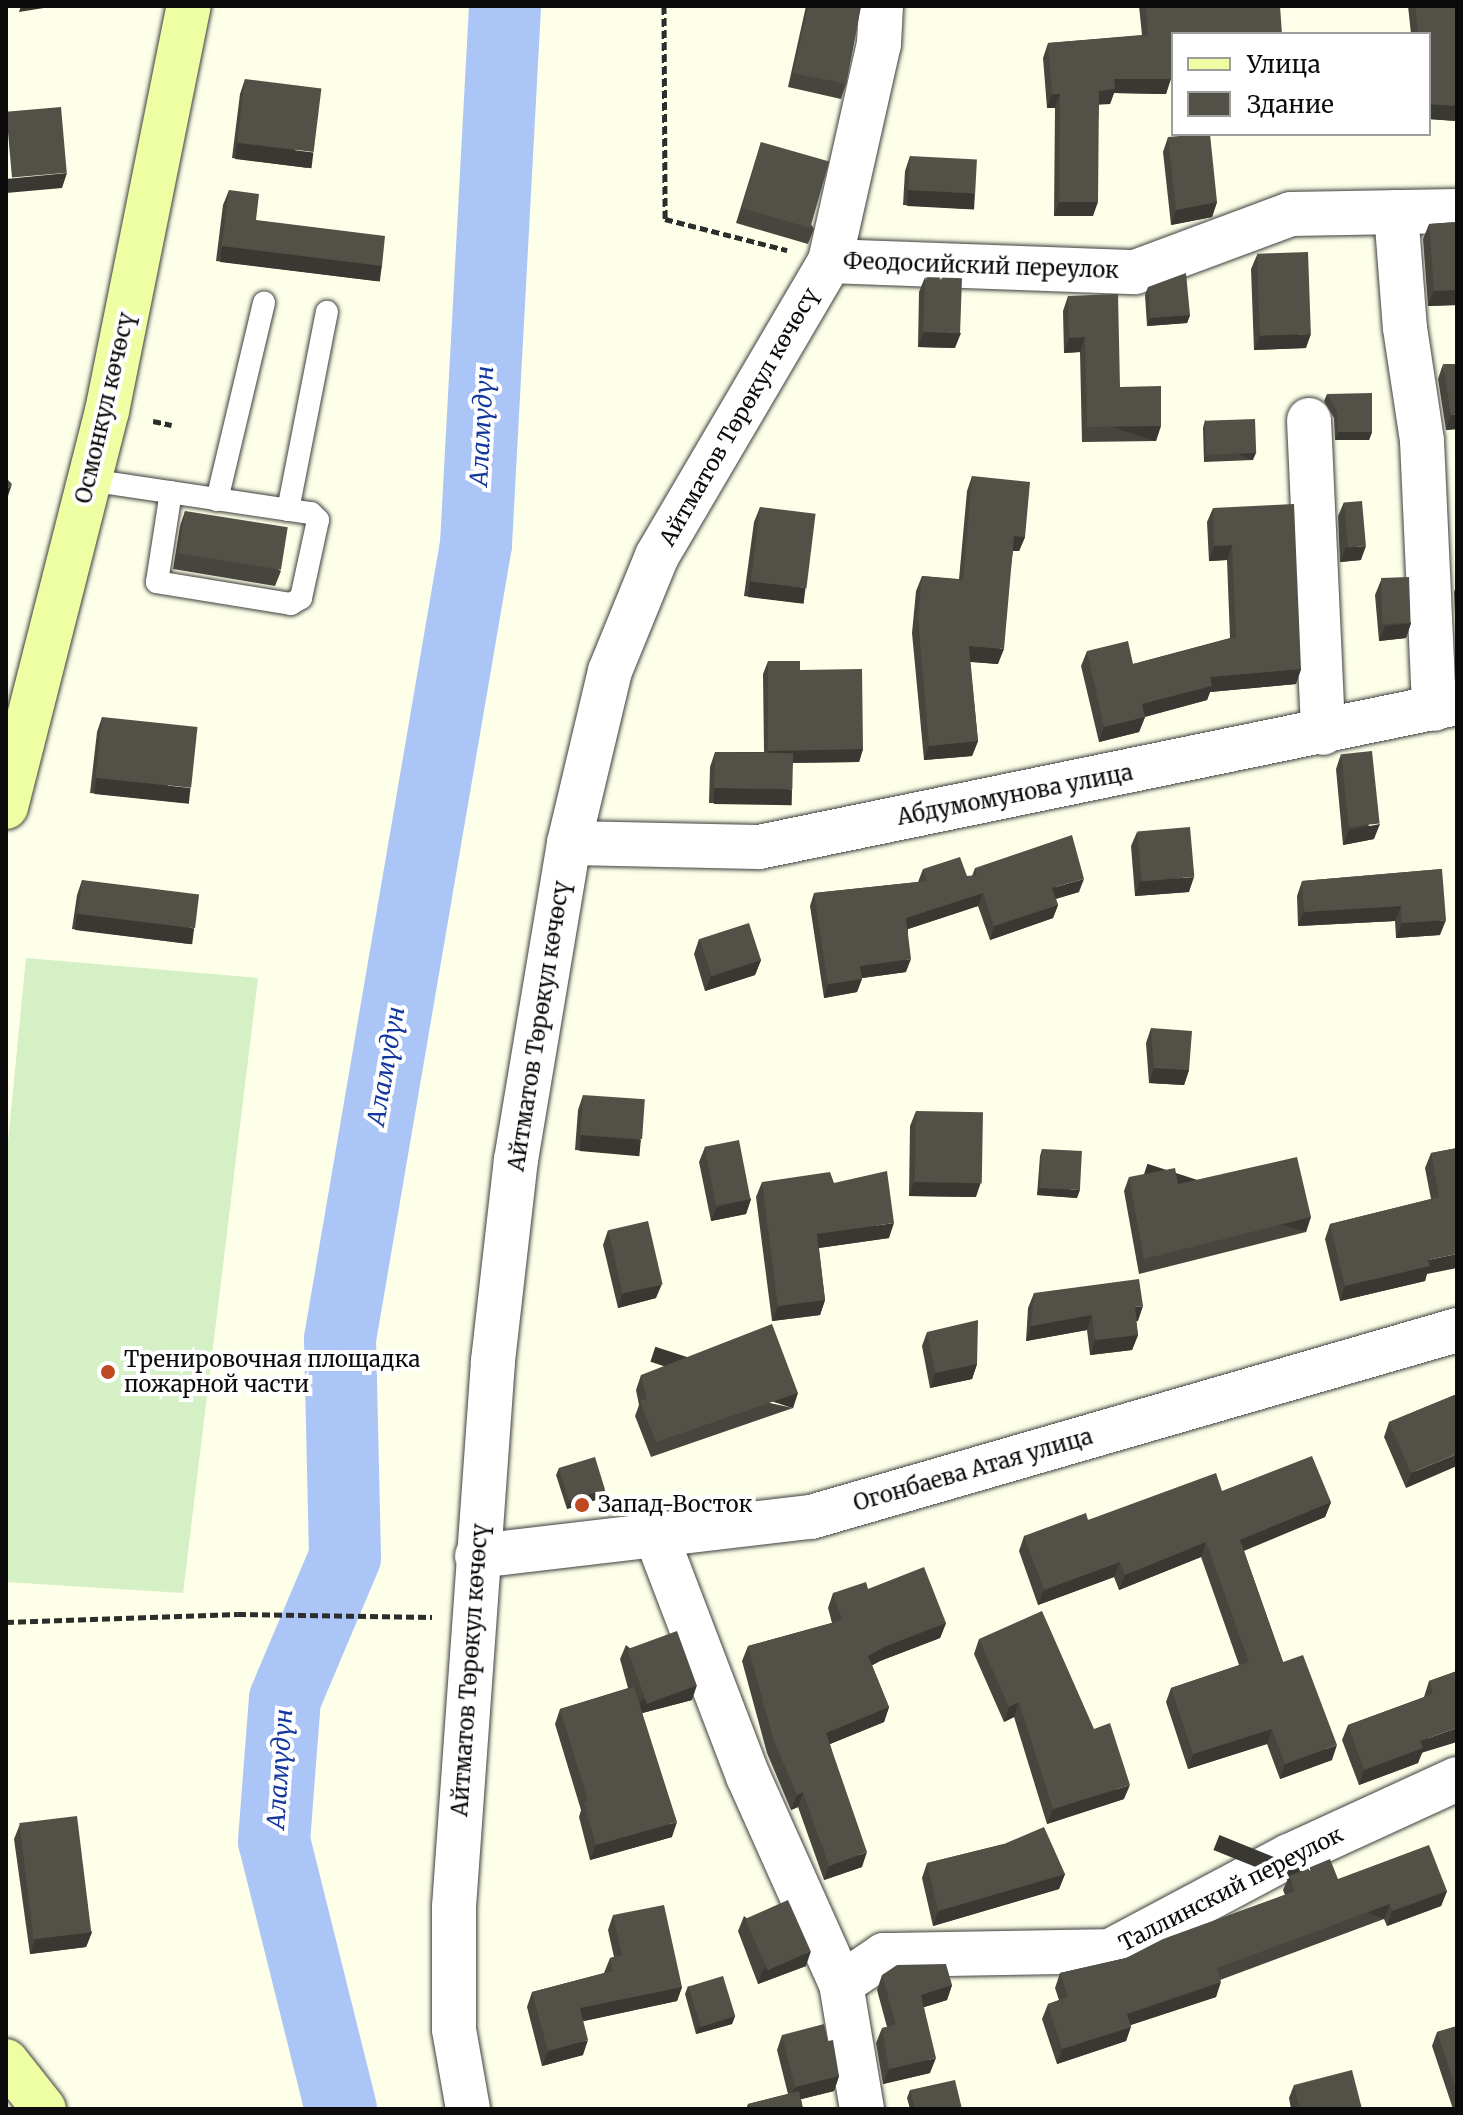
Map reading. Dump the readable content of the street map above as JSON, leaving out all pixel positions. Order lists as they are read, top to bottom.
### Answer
{
  "streets": {
    "street": [
      "Феодосийский переулок",
      "Осмонкул көчөсү",
      "Айтматов Төрөкул көчөсү",
      "Абдумомунова улица",
      "Огонбаева Атая улица",
      "Таллинский переулок"
    ]
  },
  "crossings": [
    ["Феодосийский переулок", "Айтматов Төрөкул көчөсү"],
    ["Айтматов Төрөкул көчөсү", "Абдумомунова улица"],
    ["Айтматов Төрөкул көчөсү", "Огонбаева Атая улица"]
  ],
  "water": ["Аламүдүн"],
  "places": ["Тренировочная площадка пожарной части", "Запад-Восток"],
  "legend": ["Улица", "Здание"]
}
